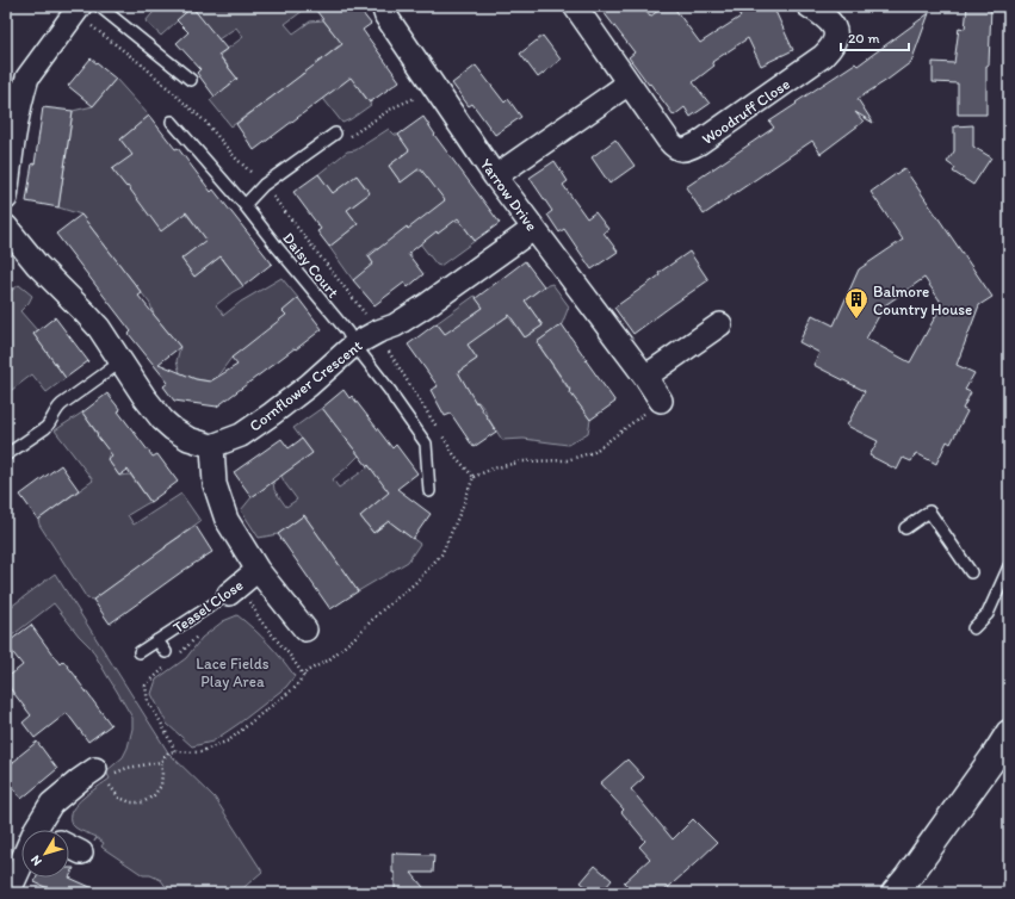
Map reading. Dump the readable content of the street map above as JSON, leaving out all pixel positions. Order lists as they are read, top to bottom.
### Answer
{
  "streets": {
    "street": [
      "Woodruff Close",
      "Yarrow Drive",
      "Cornflower Crescent",
      "Teasel Close"
    ],
    "lane": ["Daisy Court"]
  },
  "crossings": [
    ["Yarrow Drive", "Cornflower Crescent"],
    ["Daisy Court", "Cornflower Crescent"],
    ["Cornflower Crescent", "Teasel Close"]
  ],
  "parks": ["Lace Fields Play Area"],
  "places": {
    "building": ["Balmore Country House"]
  },
  "scale_bar": "20 m",
  "north": "bottom left"
}
